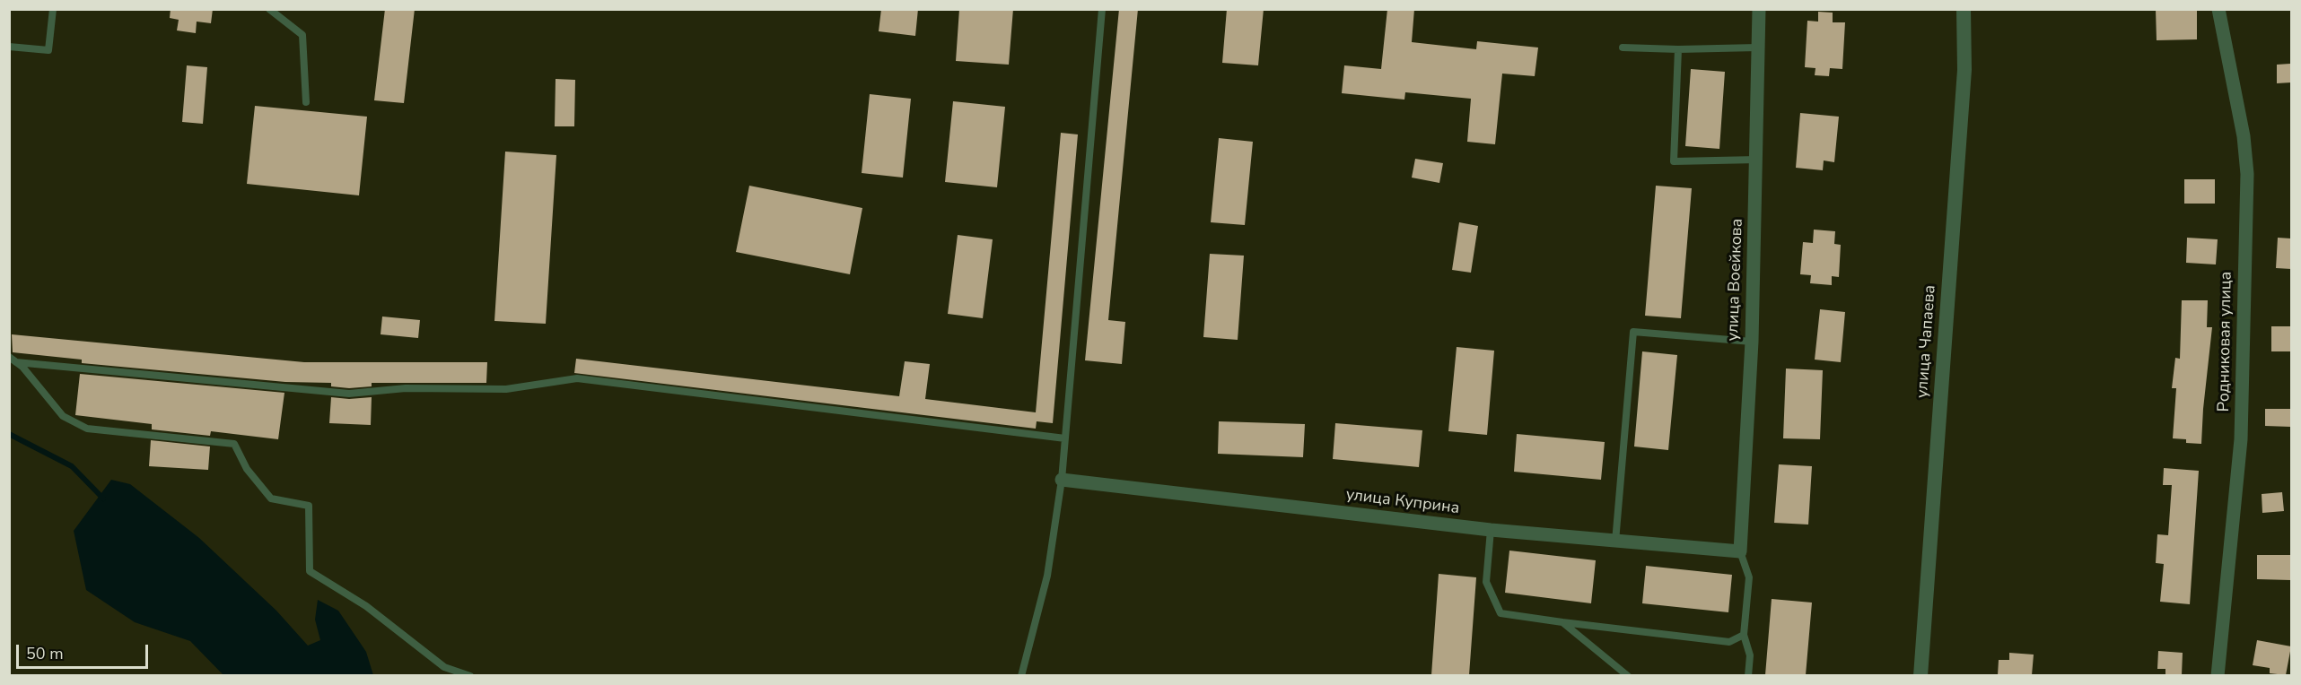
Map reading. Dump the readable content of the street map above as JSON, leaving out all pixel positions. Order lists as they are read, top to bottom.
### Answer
{
  "streets": {
    "street": [
      "улица Воейкова",
      "улица Чапаева",
      "Родниковая улица",
      "улица Куприна"
    ]
  },
  "crossings": [
    ["улица Воейкова", "улица Куприна"]
  ],
  "scale_bar": "50 m"
}
